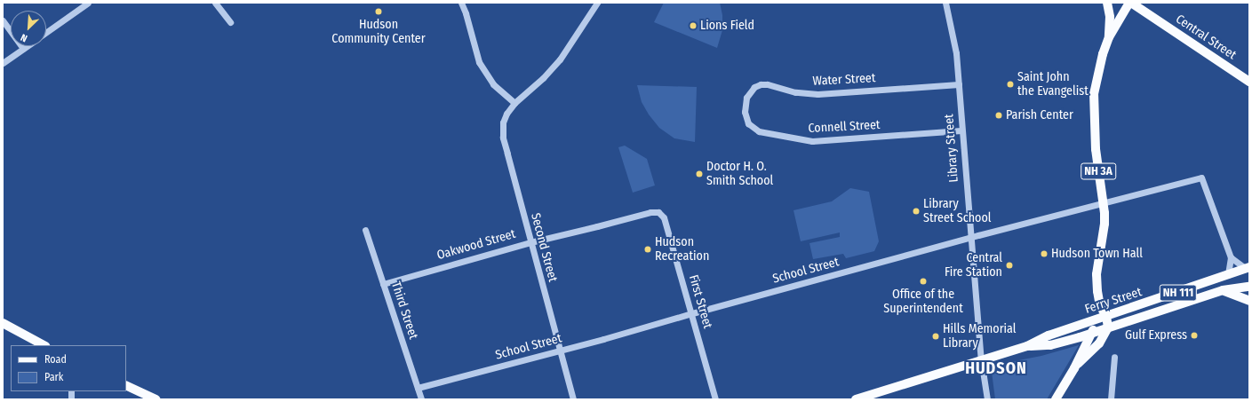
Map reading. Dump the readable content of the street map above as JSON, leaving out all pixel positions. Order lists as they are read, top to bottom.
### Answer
{
  "streets": {
    "main road": [
      "Central Street",
      "NH 3A",
      "NH 111",
      "Ferry Street"
    ],
    "street": [
      "Water Street",
      "Connell Street",
      "Library Street",
      "Oakwood Street",
      "Second Street",
      "School Street",
      "First Street",
      "Third Street"
    ]
  },
  "crossings": [
    ["Central Street", "NH 3A"],
    ["Water Street", "Connell Street"],
    ["Water Street", "Library Street"],
    ["Connell Street", "Library Street"],
    ["Library Street", "School Street"],
    ["Library Street", "Ferry Street"],
    ["NH 3A", "School Street"],
    ["NH 3A", "Ferry Street"],
    ["Oakwood Street", "Second Street"],
    ["Oakwood Street", "First Street"],
    ["Oakwood Street", "Third Street"],
    ["Second Street", "School Street"],
    ["School Street", "First Street"],
    ["School Street", "Third Street"]
  ],
  "districts": ["HUDSON"],
  "places": [
    "Hudson Community Center",
    "Lions Field",
    "Saint John the Evangelist",
    "Parish Center",
    "Doctor H. O. Smith School",
    "Library Street School",
    "Hudson Recreation",
    "Hudson Town Hall",
    "Central Fire Station",
    "Office of the Superintendent",
    "Gulf Express",
    "Hills Memorial Library"
  ],
  "legend": ["Road", "Park"],
  "north": "bottom left"
}
